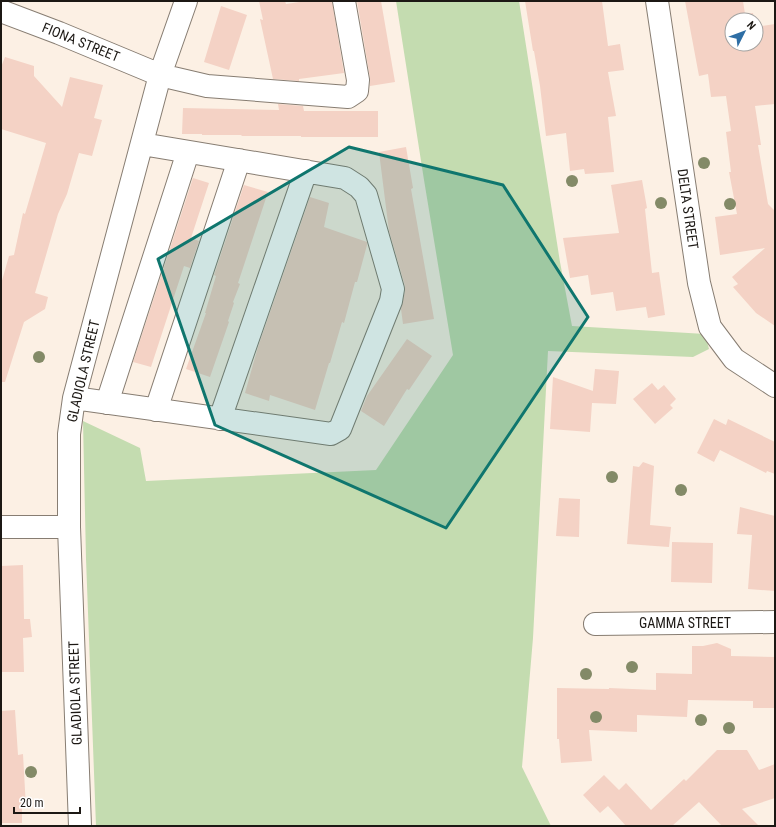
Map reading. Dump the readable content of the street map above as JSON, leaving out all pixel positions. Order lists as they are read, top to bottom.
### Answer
{
  "streets": {
    "street": [
      "FIONA STREET",
      "DELTA STREET",
      "GLADIOLA STREET",
      "GAMMA STREET"
    ]
  },
  "crossings": [
    ["FIONA STREET", "GLADIOLA STREET"]
  ],
  "scale_bar": "20 m",
  "north": "top right"
}
